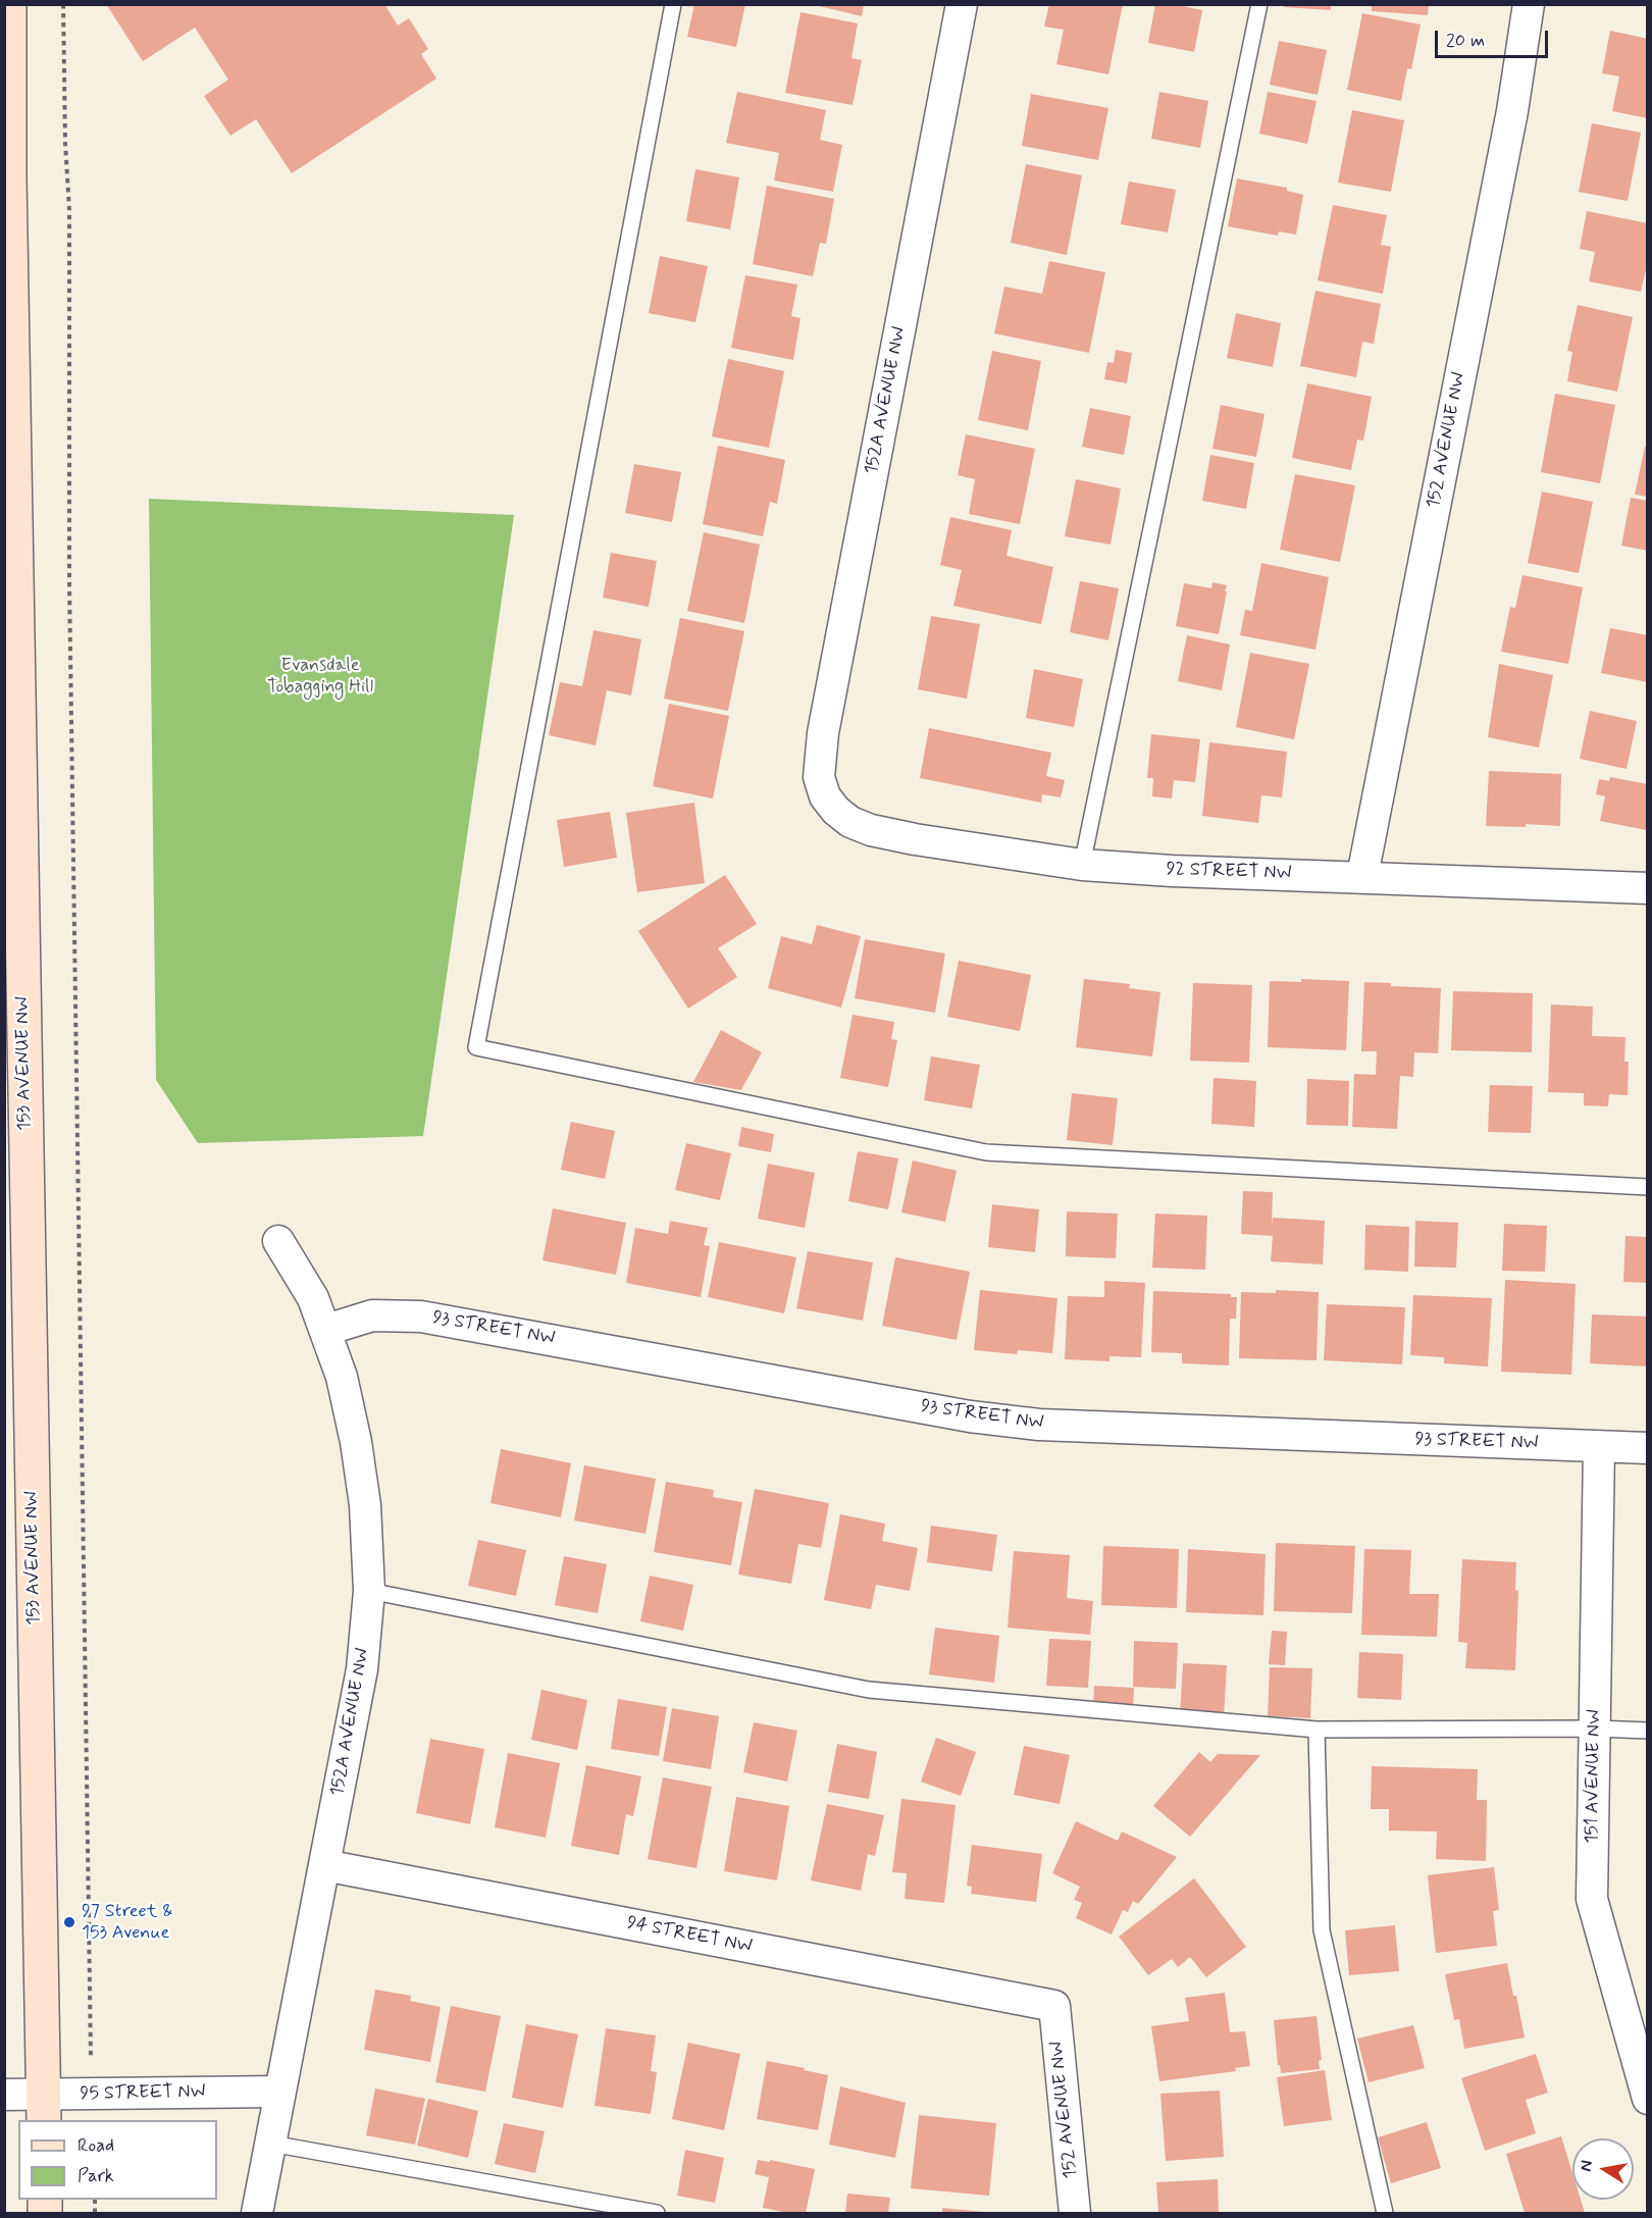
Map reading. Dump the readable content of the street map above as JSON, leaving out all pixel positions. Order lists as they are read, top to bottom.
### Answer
{
  "streets": {
    "main road": ["153 AVENUE NW"],
    "street": [
      "152A AVENUE NW",
      "152 AVENUE NW",
      "92 STREET NW",
      "93 STREET NW",
      "151 AVENUE NW",
      "94 STREET NW",
      "95 STREET NW"
    ]
  },
  "crossings": [
    ["152A AVENUE NW", "92 STREET NW"],
    ["152A AVENUE NW", "93 STREET NW"],
    ["152A AVENUE NW", "94 STREET NW"],
    ["152A AVENUE NW", "95 STREET NW"],
    ["152 AVENUE NW", "92 STREET NW"],
    ["152 AVENUE NW", "94 STREET NW"],
    ["153 AVENUE NW", "95 STREET NW"],
    ["93 STREET NW", "151 AVENUE NW"]
  ],
  "parks": ["Evansdale Tobagging Hill"],
  "places": ["97 Street & 153 Avenue"],
  "legend": ["Road", "Park"],
  "scale_bar": "20 m",
  "north": "left"
}
